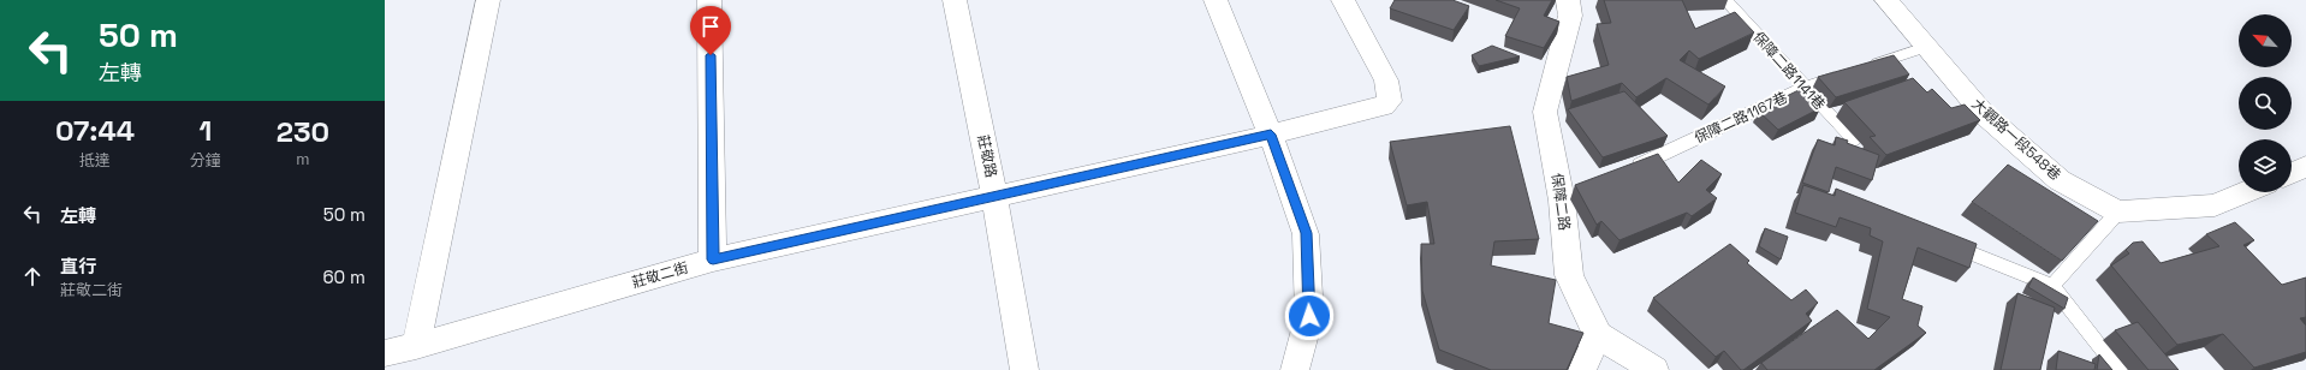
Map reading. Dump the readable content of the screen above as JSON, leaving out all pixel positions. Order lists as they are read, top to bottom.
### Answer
{
  "streets": {
    "street": [
      "大觀路一段548巷",
      "莊敬路",
      "保障二路",
      "莊敬二街"
    ],
    "lane": ["保障二路1141巷", "保障二路1167巷"]
  },
  "crossings": [
    ["保障二路1141巷", "保障二路1167巷"],
    ["莊敬路", "莊敬二街"]
  ],
  "north": "top left",
  "page": {
    "turn": ["50 m", "左轉"],
    "eta": [
      "07:44",
      "抵達",
      "1",
      "分鐘",
      "230",
      "m"
    ],
    "list": [
      {
        "name": "左轉",
        "value": "50 m"
      },
      {
        "name": "直行",
        "note": "莊敬二街",
        "value": "60 m"
      }
    ]
  }
}
